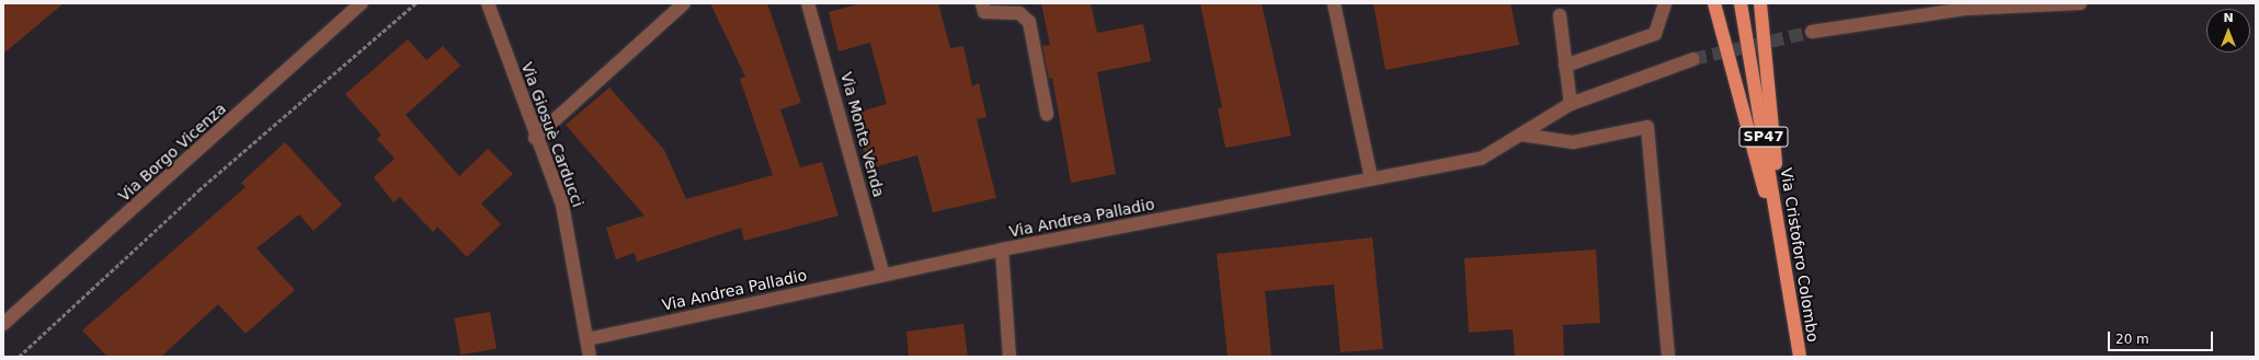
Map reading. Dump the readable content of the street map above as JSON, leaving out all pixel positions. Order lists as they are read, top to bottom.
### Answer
{
  "streets": {
    "main road": ["SP47", "Via Cristoforo Colombo"],
    "street": [
      "Via Giosuè Carducci",
      "Via Monte Venda",
      "Via Borgo Vicenza",
      "Via Andrea Palladio"
    ]
  },
  "crossings": [
    ["Via Giosuè Carducci", "Via Andrea Palladio"],
    ["Via Monte Venda", "Via Andrea Palladio"]
  ],
  "scale_bar": "20 m",
  "north": "top"
}
